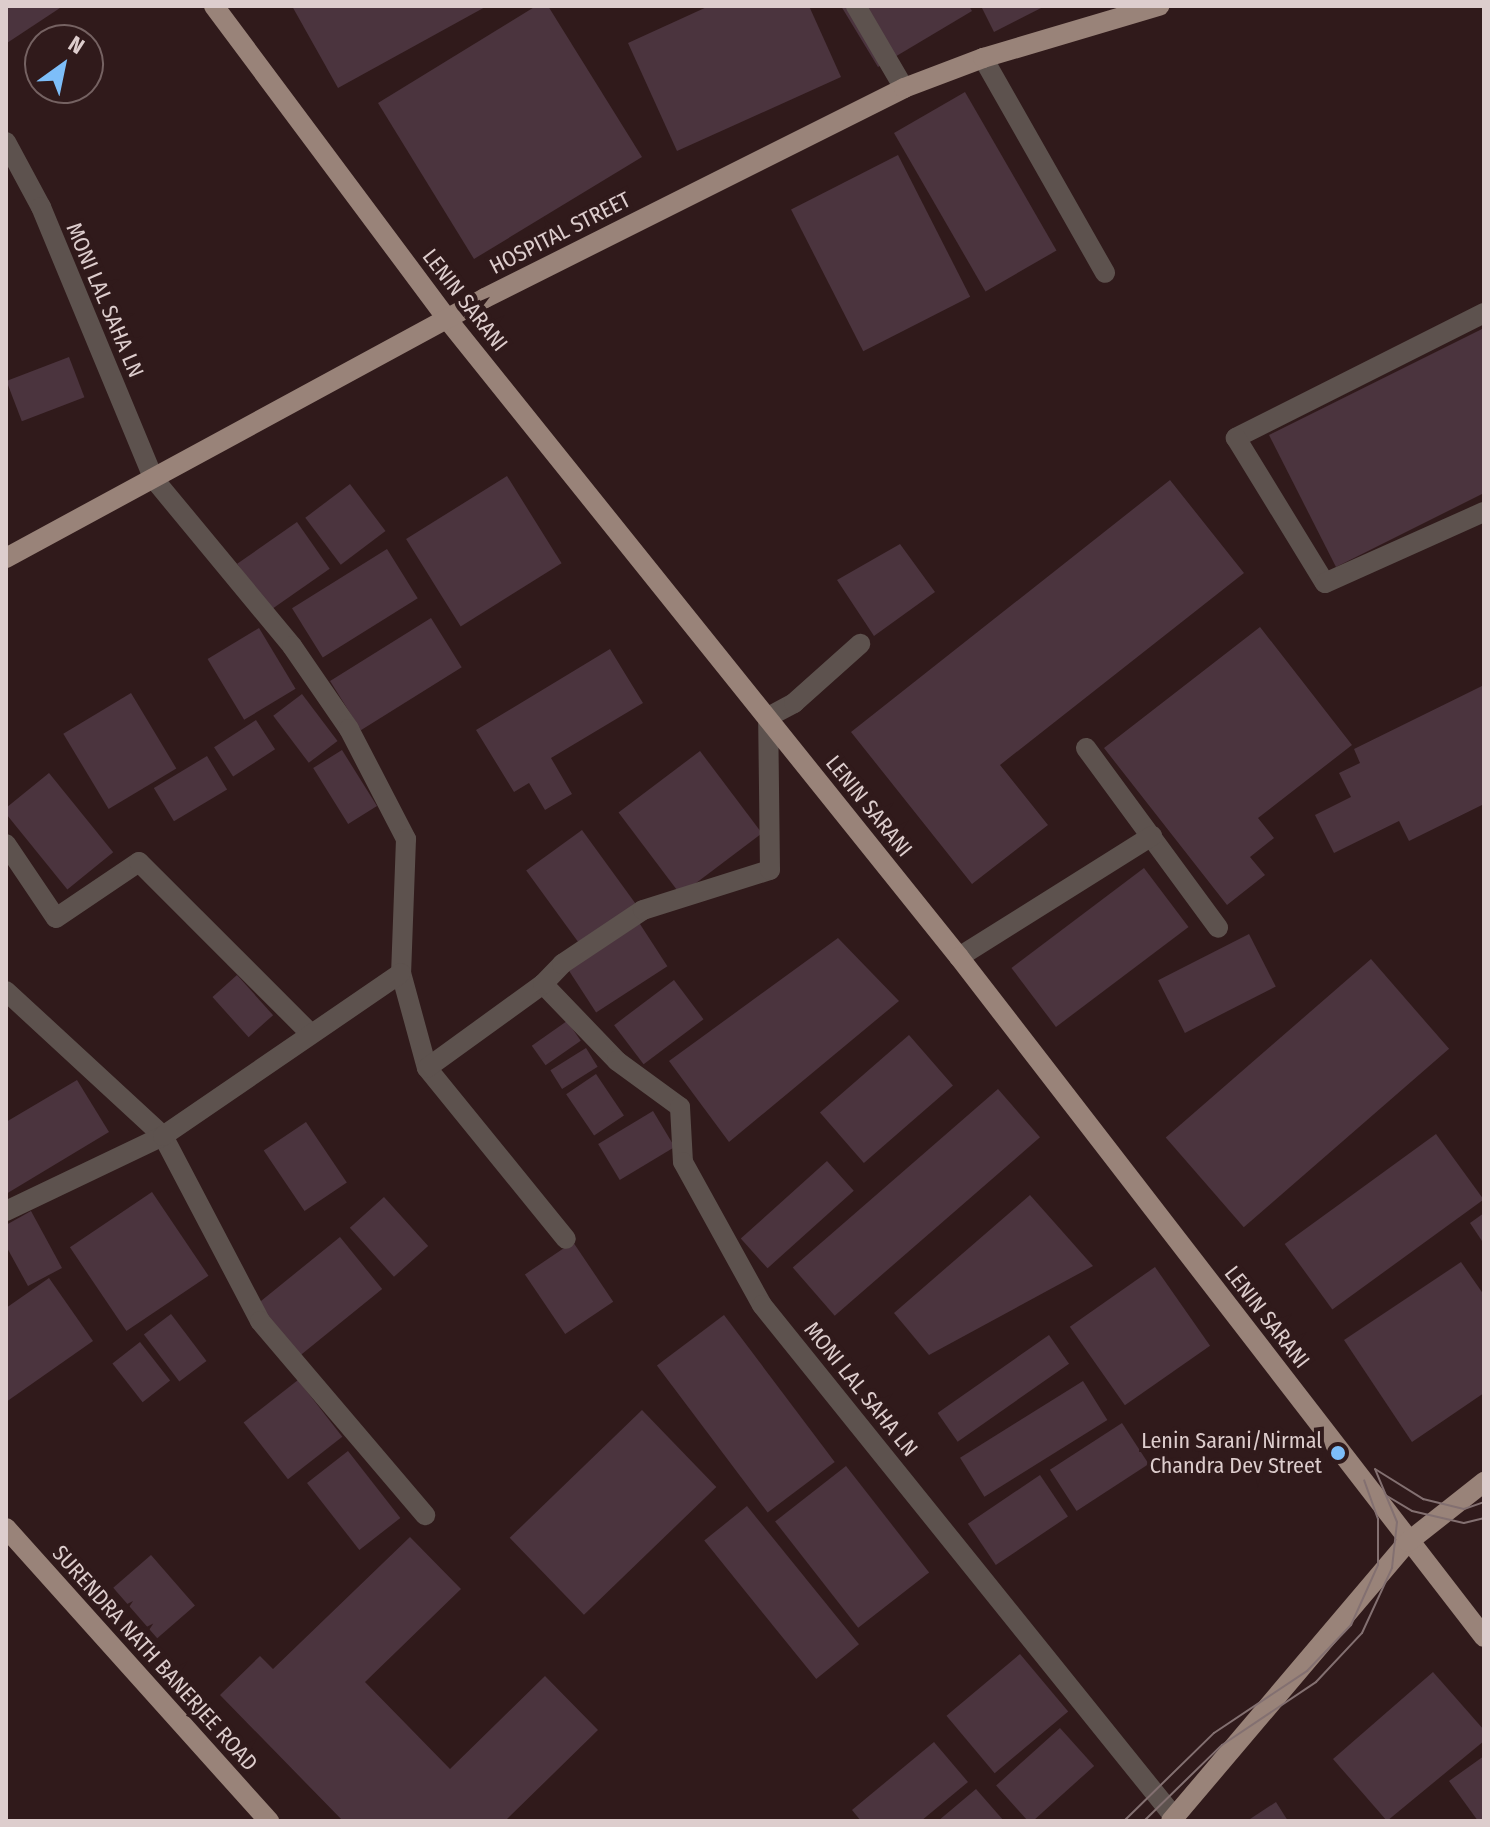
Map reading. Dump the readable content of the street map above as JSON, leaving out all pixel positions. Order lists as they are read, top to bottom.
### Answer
{
  "streets": {
    "main road": ["HOSPITAL STREET", "LENIN SARANI", "SURENDRA NATH BANERJEE ROAD"],
    "street": ["MONI LAL SAHA LN"]
  },
  "crossings": [
    ["HOSPITAL STREET", "MONI LAL SAHA LN"],
    ["HOSPITAL STREET", "LENIN SARANI"]
  ],
  "places": ["Lenin Sarani/Nirmal Chandra Dev Street"],
  "north": "top right"
}
